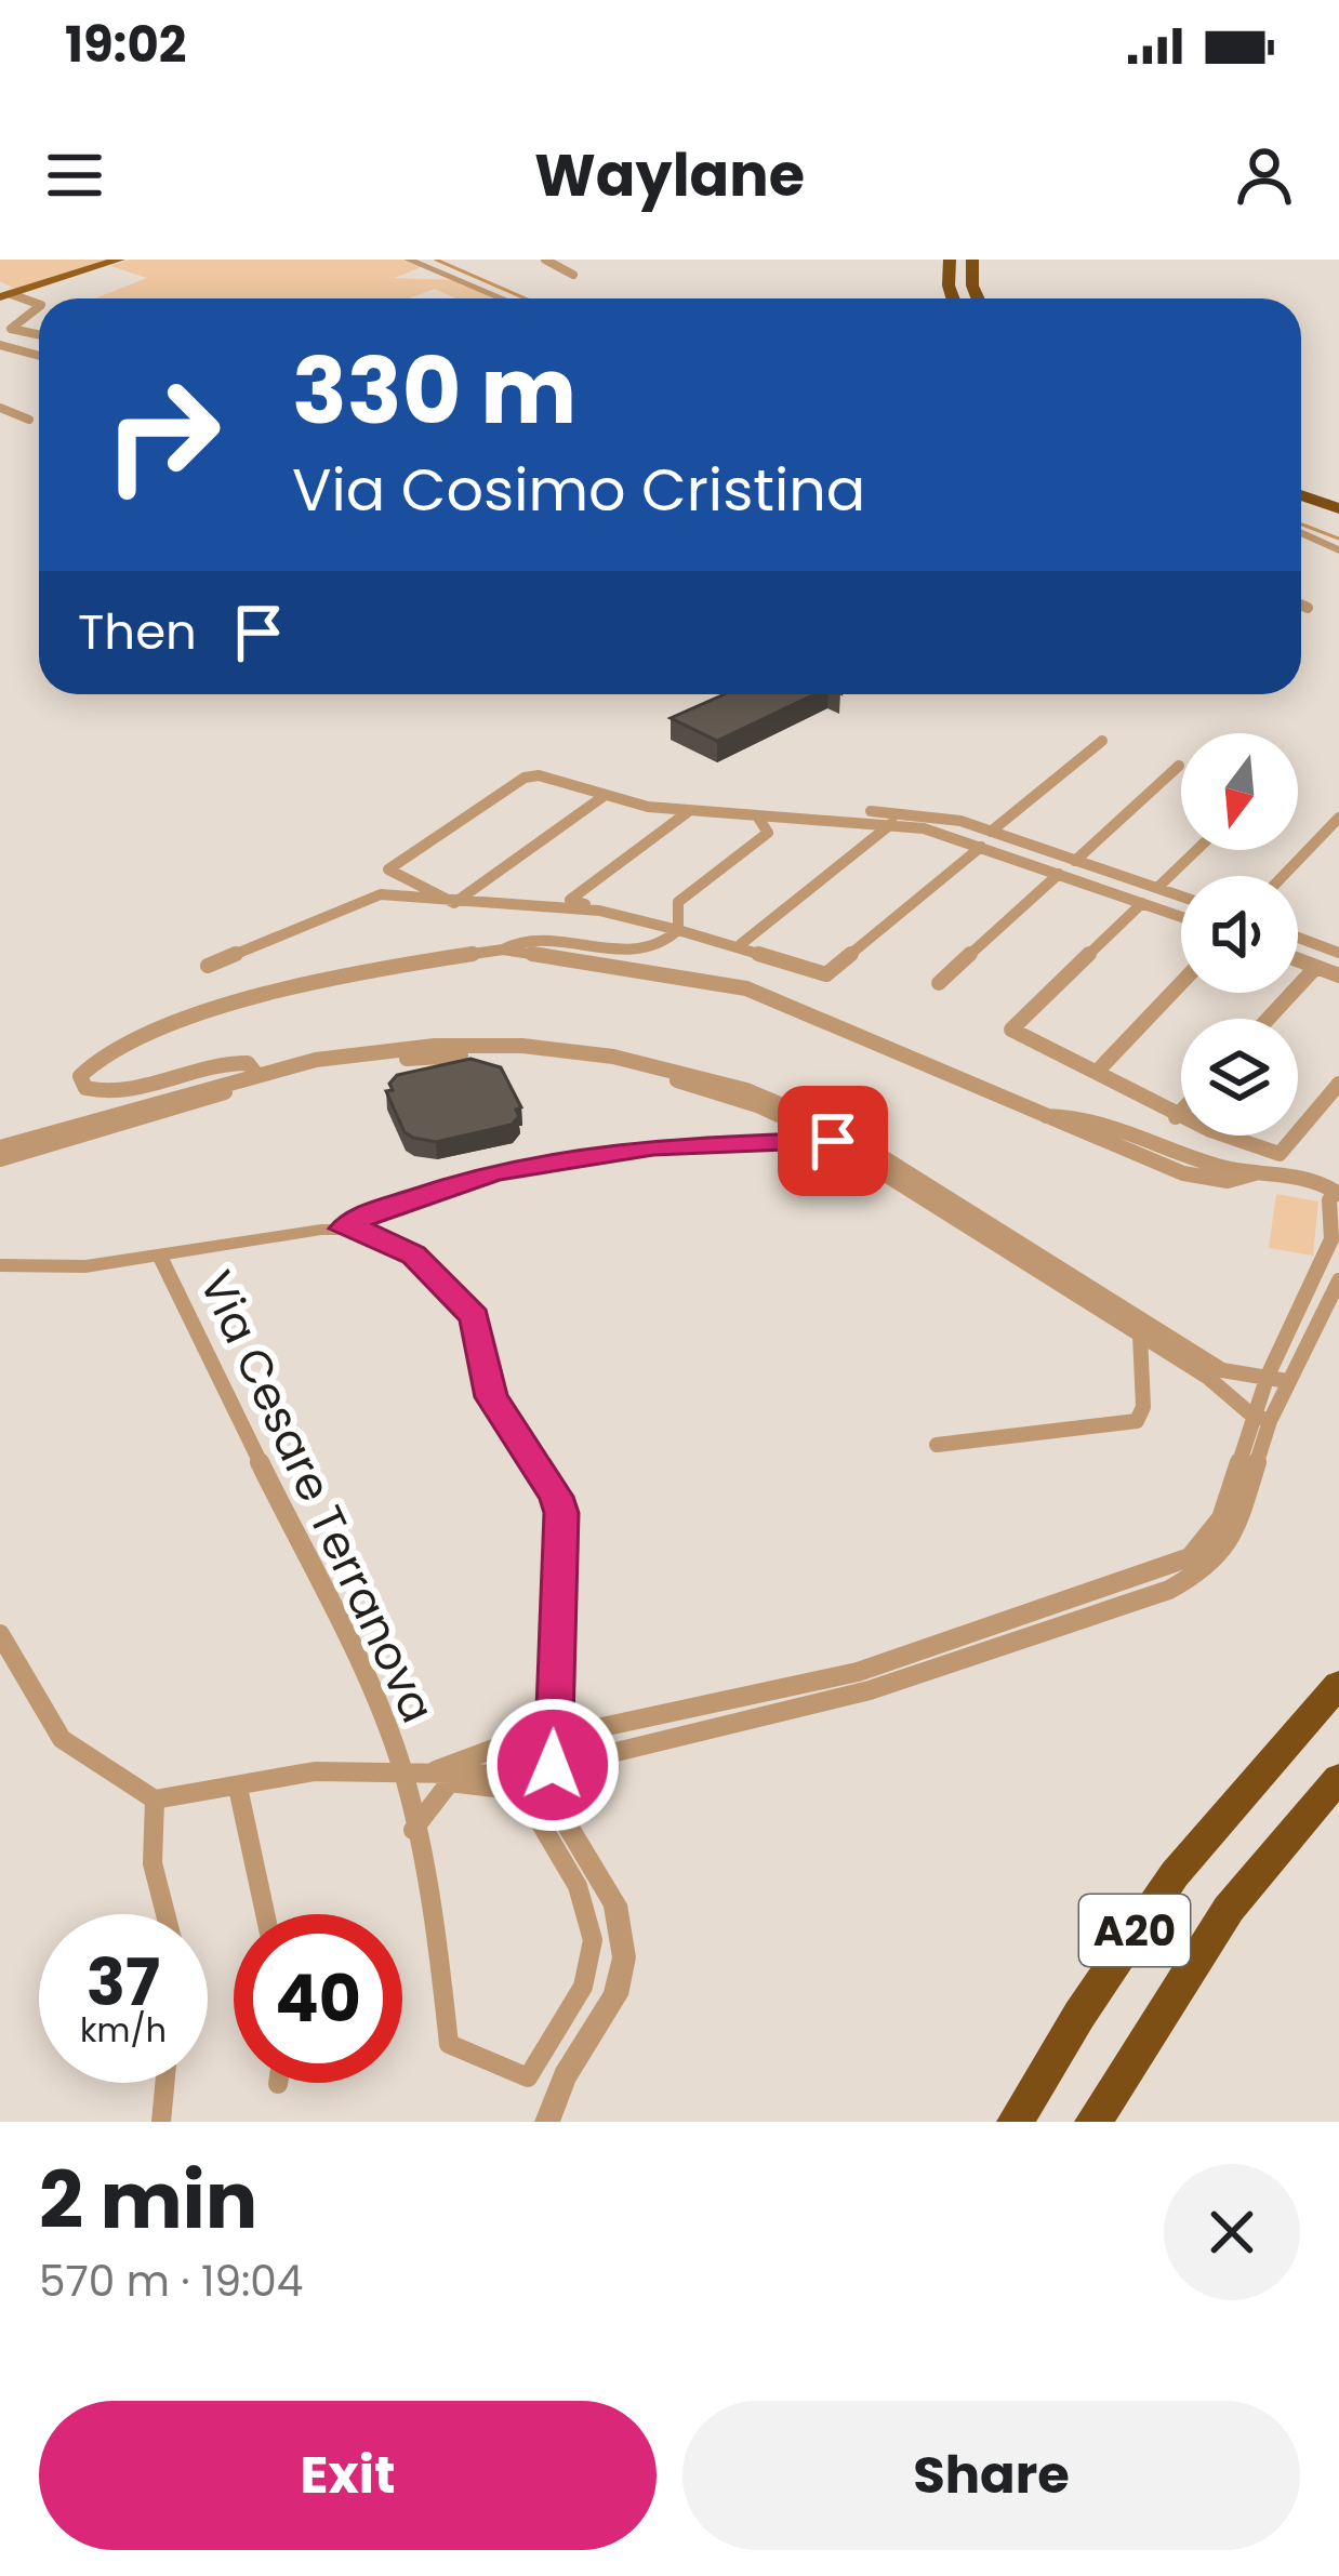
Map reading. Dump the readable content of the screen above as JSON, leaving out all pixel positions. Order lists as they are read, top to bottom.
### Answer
{
  "streets": {
    "highway": ["A20"],
    "street": ["Via Cesare Terranova"]
  },
  "north": "bottom",
  "page": {
    "status": "19:02",
    "header": "Waylane",
    "turn": ["330 m", "Via Cosimo Cristina"],
    "then": "Then",
    "speed": "37 km/h",
    "limit": "40",
    "heading": ["2 min", "570 m · 19:04"],
    "buttons": ["Exit", "Share"]
  }
}
